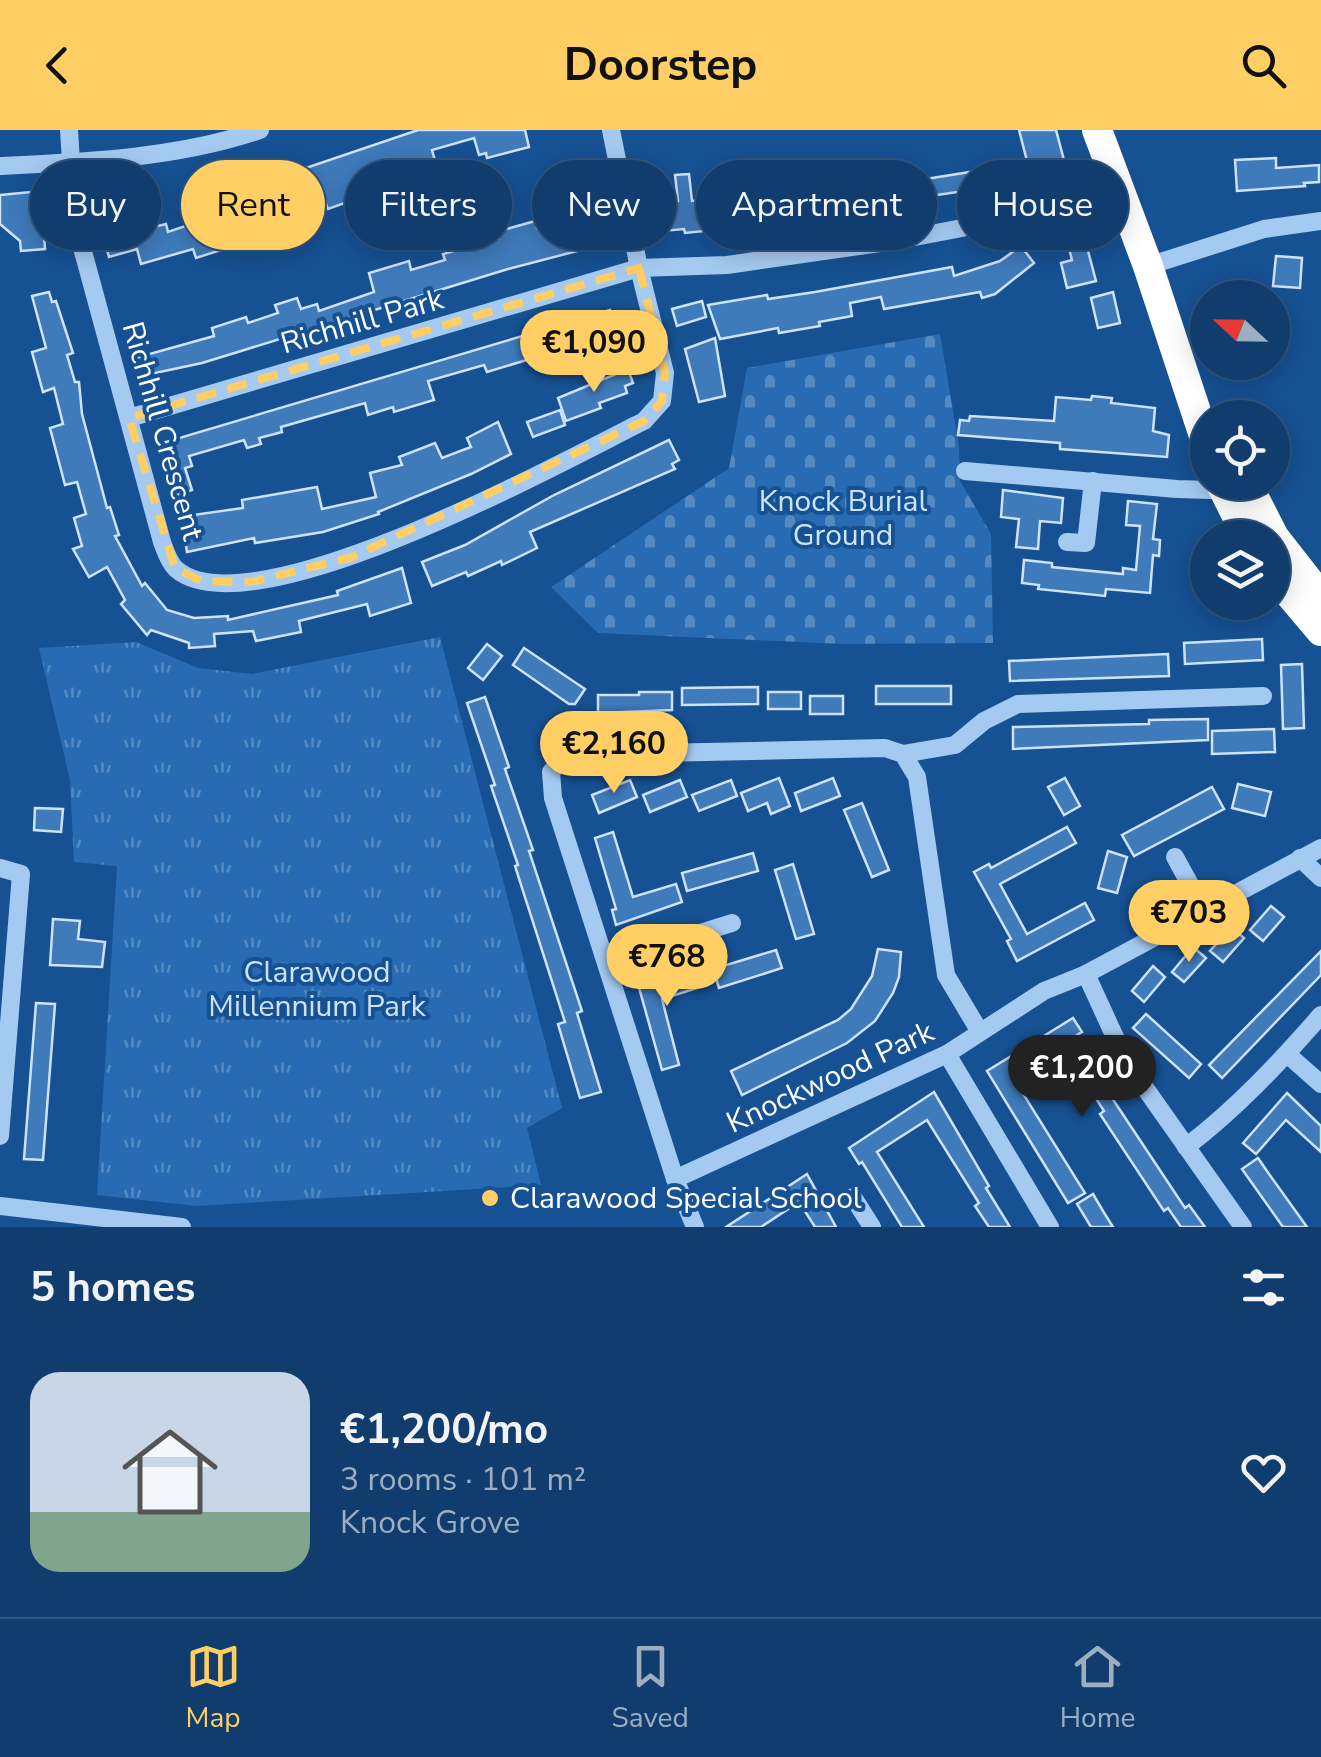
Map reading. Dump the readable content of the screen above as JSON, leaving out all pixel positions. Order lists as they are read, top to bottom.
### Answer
{
  "streets": {
    "street": ["Richhill Park", "Richhill Crescent", "Knockwood Park"]
  },
  "crossings": [
    ["Richhill Park", "Richhill Crescent"]
  ],
  "parks": ["Knock Burial Ground", "Clarawood Millennium Park"],
  "places": ["Clarawood Special School"],
  "north": "left",
  "page": {
    "header": "Doorstep",
    "chip": [
      "Buy",
      "Rent",
      "Filters",
      "New",
      "Apartment",
      "House"
    ],
    "price": [
      "€1,090",
      "€2,160",
      "€703",
      "€768",
      "€1,200"
    ],
    "heading": "5 homes",
    "list": [
      {
        "name": "€1,200/mo",
        "note": "3 rooms · 101 m² · Knock Grove"
      }
    ],
    "tabs": ["Map", "Saved", "Home"]
  }
}
